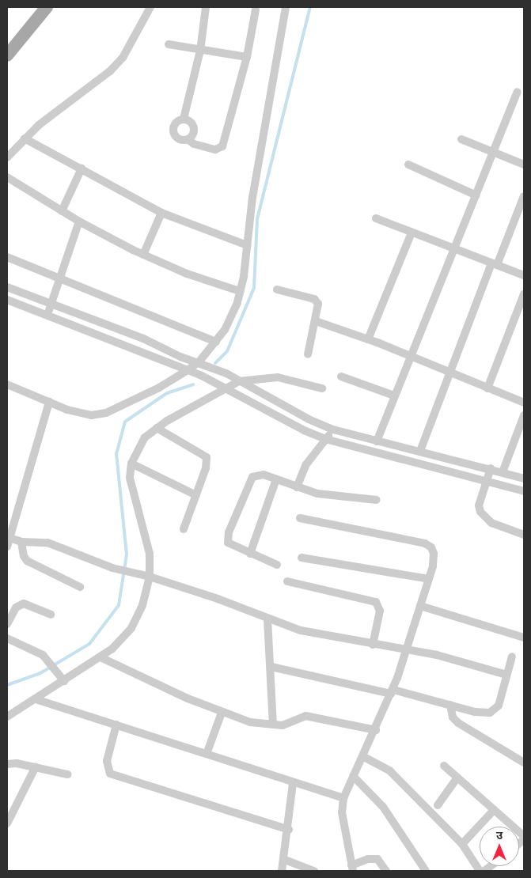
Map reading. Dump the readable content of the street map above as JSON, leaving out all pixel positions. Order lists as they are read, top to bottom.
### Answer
{
  "north": "top"
}
